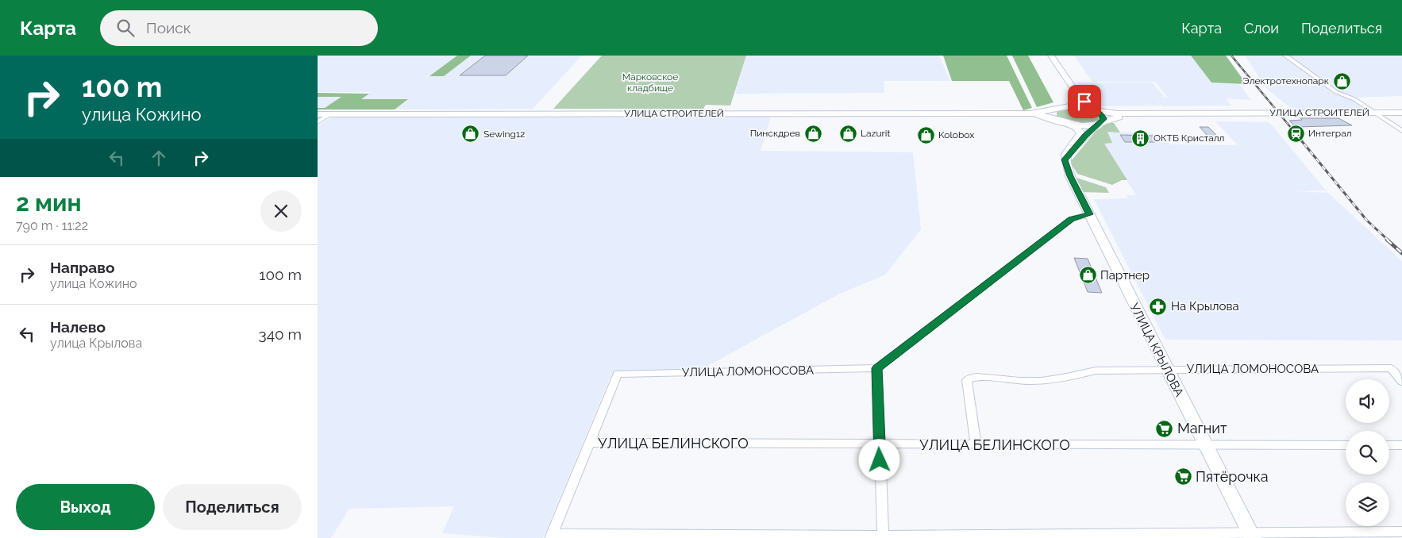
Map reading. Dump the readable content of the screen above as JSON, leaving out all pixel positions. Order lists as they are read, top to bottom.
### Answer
{
  "streets": {
    "main road": ["УЛИЦА СТРОИТЕЛЕЙ", "УЛИЦА КРЫЛОВА"],
    "street": ["УЛИЦА ЛОМОНОСОВА", "УЛИЦА БЕЛИНСКОГО"]
  },
  "crossings": [
    ["УЛИЦА КРЫЛОВА", "УЛИЦА ЛОМОНОСОВА"],
    ["УЛИЦА КРЫЛОВА", "УЛИЦА БЕЛИНСКОГО"],
    ["УЛИЦА ЛОМОНОСОВА", "УЛИЦА БЕЛИНСКОГО"]
  ],
  "parks": ["Марковское кладбище"],
  "places": {
    "shop": [
      "Электротехнопарк",
      "Пинскдрев",
      "Lazurit",
      "Sewing12",
      "Kolobox",
      "Партнер"
    ],
    "station": ["Интеграл"],
    "building": ["ОКТБ Кристалл"],
    "pharmacy": ["На Крылова"],
    "supermarket": ["Магнит", "Пятёрочка"]
  },
  "page": {
    "header": "Карта",
    "search": "Поиск",
    "nav": ["Карта", "Слои", "Поделиться"],
    "turn": ["100 m", "улица Кожино"],
    "heading": ["2 мин", "790 m · 11:22"],
    "list": [
      {
        "name": "Направо",
        "note": "улица Кожино",
        "value": "100 m"
      },
      {
        "name": "Налево",
        "note": "улица Крылова",
        "value": "340 m"
      }
    ],
    "buttons": ["Выход", "Поделиться"]
  }
}
